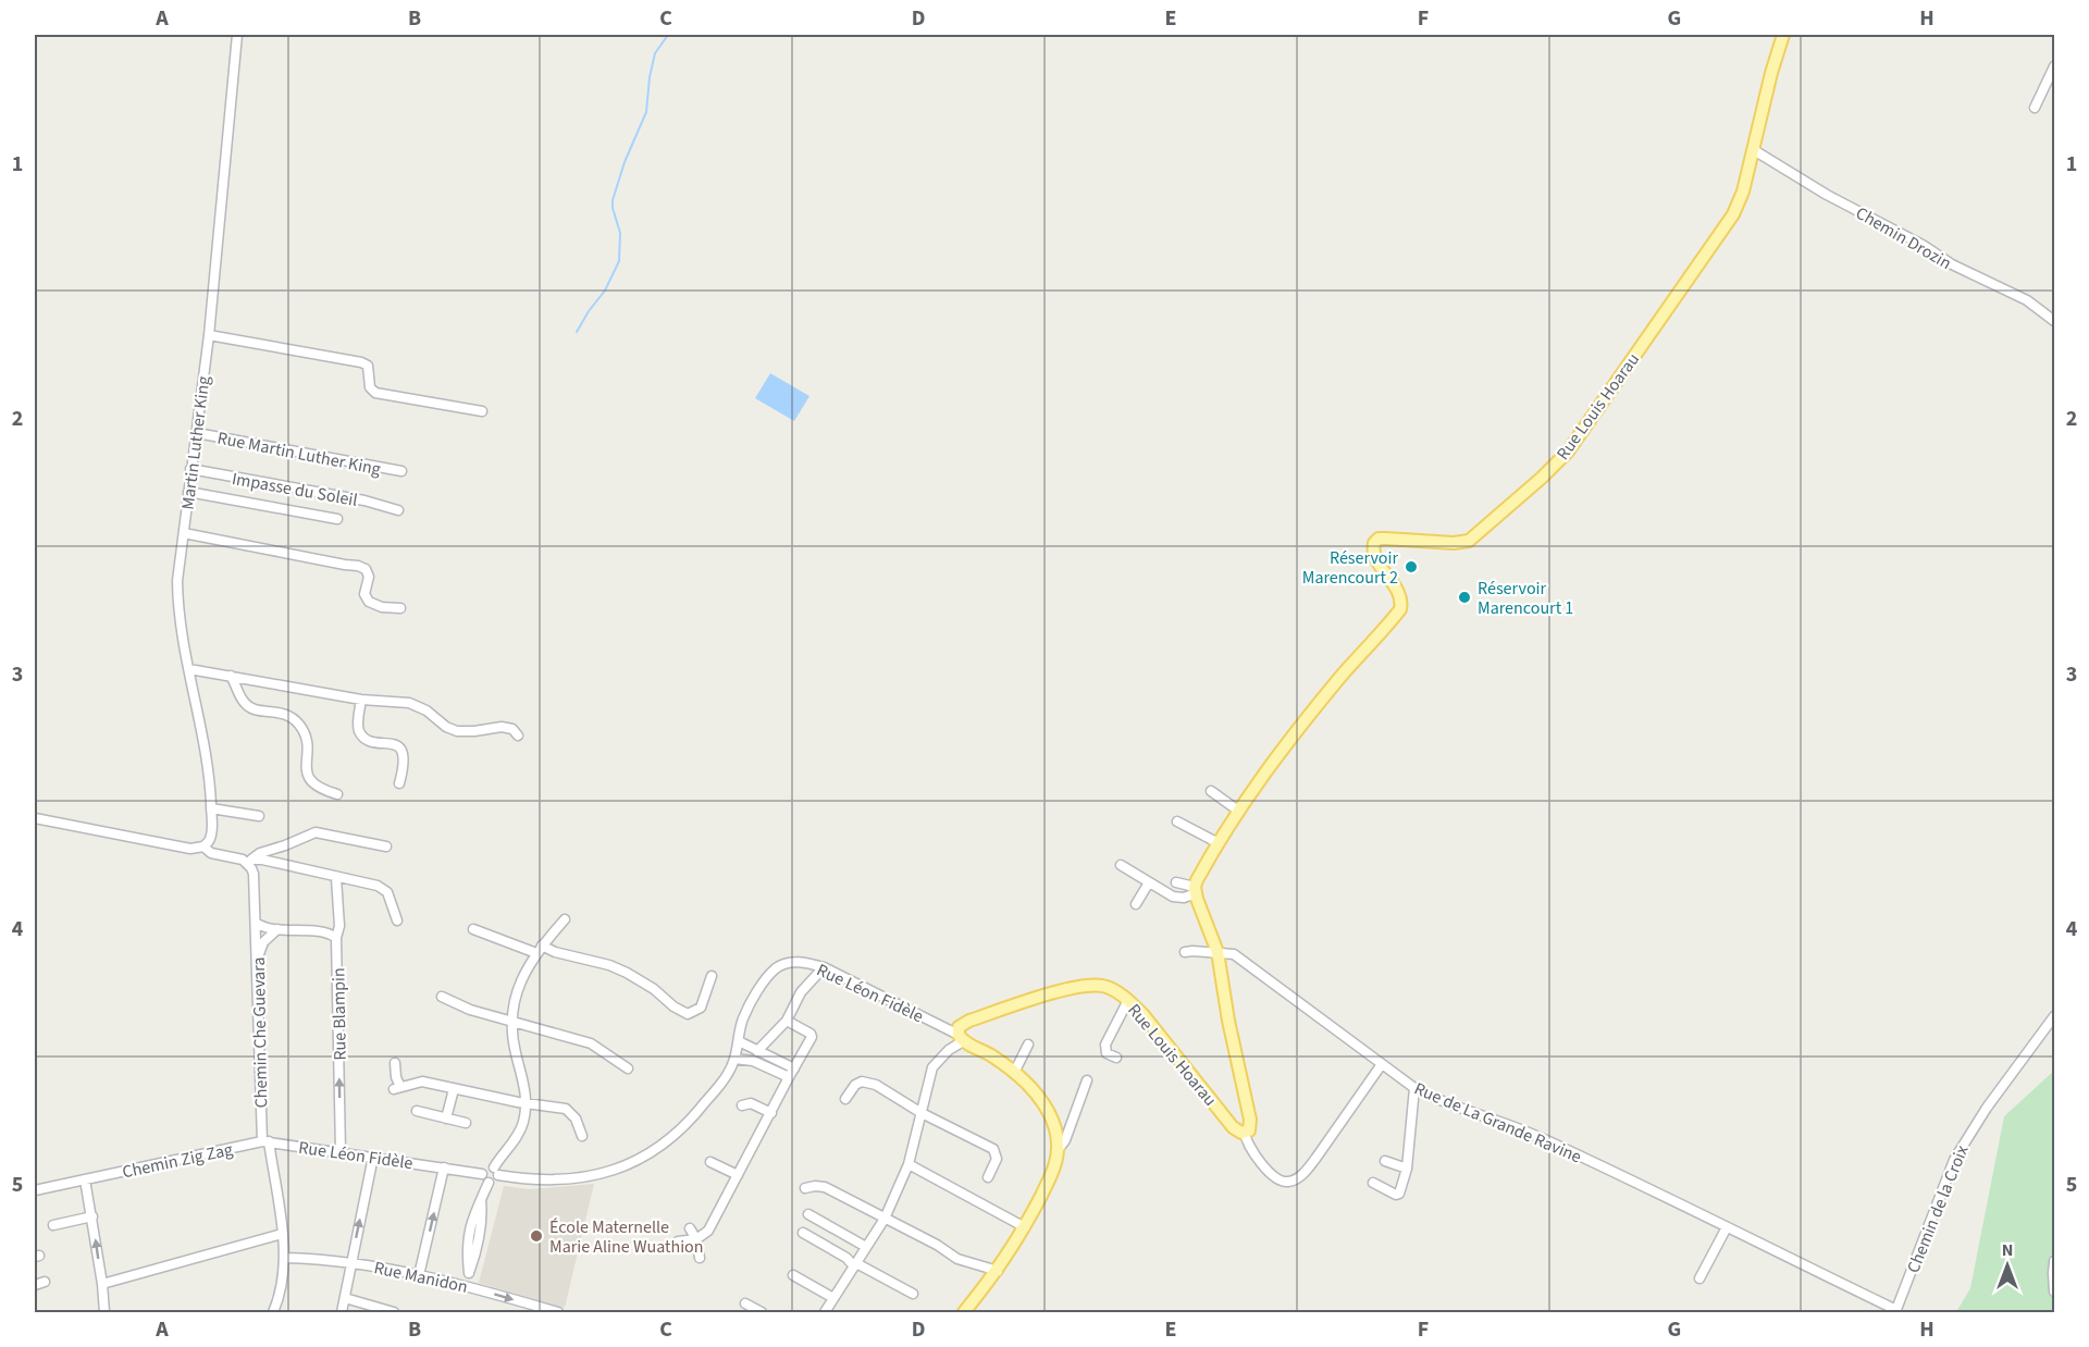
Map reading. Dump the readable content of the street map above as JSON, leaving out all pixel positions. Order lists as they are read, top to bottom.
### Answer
{
  "streets": {
    "main road": ["Rue Louis Hoarau"],
    "street": [
      "Chemin Drozin",
      "Martin Luther King",
      "Rue Martin Luther King",
      "Impasse du Soleil",
      "Rue Léon Fidèle",
      "Rue Blampin",
      "Chemin Che Guevara",
      "Rue de La Grande Ravine",
      "Chemin Zig Zag",
      "Chemin de la Croix",
      "Rue Manidon"
    ]
  },
  "crossings": [
    ["Chemin Drozin", "Rue Louis Hoarau"],
    ["Rue Louis Hoarau", "Rue Léon Fidèle"],
    ["Rue Louis Hoarau", "Rue de La Grande Ravine"],
    ["Martin Luther King", "Rue Martin Luther King"],
    ["Martin Luther King", "Impasse du Soleil"],
    ["Rue Léon Fidèle", "Rue Blampin"],
    ["Rue Léon Fidèle", "Chemin Che Guevara"],
    ["Rue Léon Fidèle", "Chemin Zig Zag"],
    ["Chemin Che Guevara", "Chemin Zig Zag"],
    ["Chemin Che Guevara", "Rue Manidon"],
    ["Rue de La Grande Ravine", "Chemin de la Croix"]
  ],
  "one_way": ["Rue Blampin"],
  "places": ["Réservoir Marencourt 2", "Réservoir Marencourt 1", "École Maternelle Marie Aline Wuathion"],
  "north": "top",
  "grid": {
    "columns": [
      "A",
      "B",
      "C",
      "D",
      "E",
      "F",
      "G",
      "H"
    ],
    "rows": [
      "1",
      "2",
      "3",
      "4",
      "5"
    ]
  }
}
